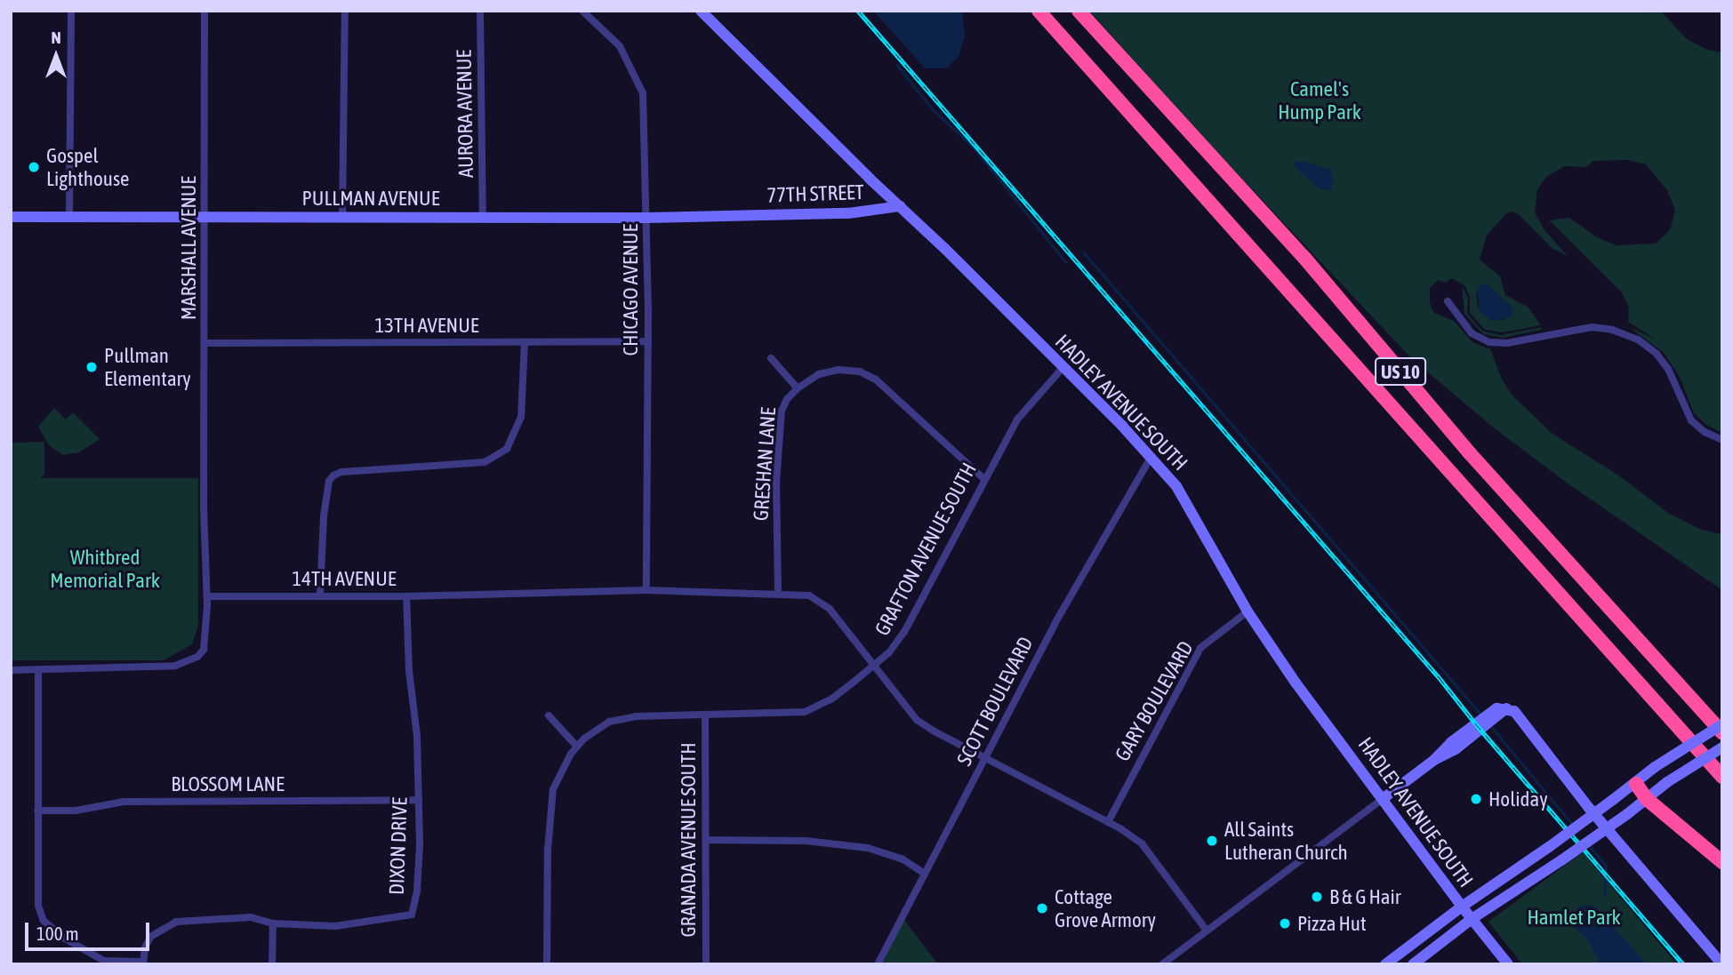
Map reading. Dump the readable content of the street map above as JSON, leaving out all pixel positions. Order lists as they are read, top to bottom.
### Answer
{
  "streets": {
    "highway": ["US 10"],
    "street": [
      "AURORA AVENUE",
      "77TH STREET",
      "PULLMAN AVENUE",
      "MARSHALL AVENUE",
      "CHICAGO AVENUE",
      "13TH AVENUE",
      "HADLEY AVENUE SOUTH",
      "GRESHAN LANE",
      "GRAFTON AVENUE SOUTH",
      "14TH AVENUE",
      "SCOTT BOULEVARD",
      "GARY BOULEVARD",
      "BLOSSOM LANE",
      "GRANADA AVENUE SOUTH",
      "DIXON DRIVE"
    ]
  },
  "crossings": [
    ["AURORA AVENUE", "PULLMAN AVENUE"],
    ["77TH STREET", "PULLMAN AVENUE"],
    ["77TH STREET", "HADLEY AVENUE SOUTH"],
    ["PULLMAN AVENUE", "MARSHALL AVENUE"],
    ["PULLMAN AVENUE", "CHICAGO AVENUE"],
    ["MARSHALL AVENUE", "13TH AVENUE"],
    ["MARSHALL AVENUE", "14TH AVENUE"],
    ["CHICAGO AVENUE", "13TH AVENUE"],
    ["CHICAGO AVENUE", "14TH AVENUE"],
    ["HADLEY AVENUE SOUTH", "GRAFTON AVENUE SOUTH"],
    ["HADLEY AVENUE SOUTH", "SCOTT BOULEVARD"],
    ["HADLEY AVENUE SOUTH", "GARY BOULEVARD"],
    ["GRESHAN LANE", "GRAFTON AVENUE SOUTH"],
    ["GRESHAN LANE", "14TH AVENUE"],
    ["GRAFTON AVENUE SOUTH", "14TH AVENUE"],
    ["GRAFTON AVENUE SOUTH", "GRANADA AVENUE SOUTH"],
    ["14TH AVENUE", "SCOTT BOULEVARD"],
    ["14TH AVENUE", "GARY BOULEVARD"],
    ["14TH AVENUE", "DIXON DRIVE"],
    ["BLOSSOM LANE", "DIXON DRIVE"]
  ],
  "parks": ["Camel's Hump Park", "Whitbred Memorial Park", "Hamlet Park"],
  "places": [
    "Gospel Lighthouse",
    "Pullman Elementary",
    "Holiday",
    "All Saints Lutheran Church",
    "B & G Hair",
    "Cottage Grove Armory",
    "Pizza Hut"
  ],
  "scale_bar": "100 m",
  "north": "top"
}
